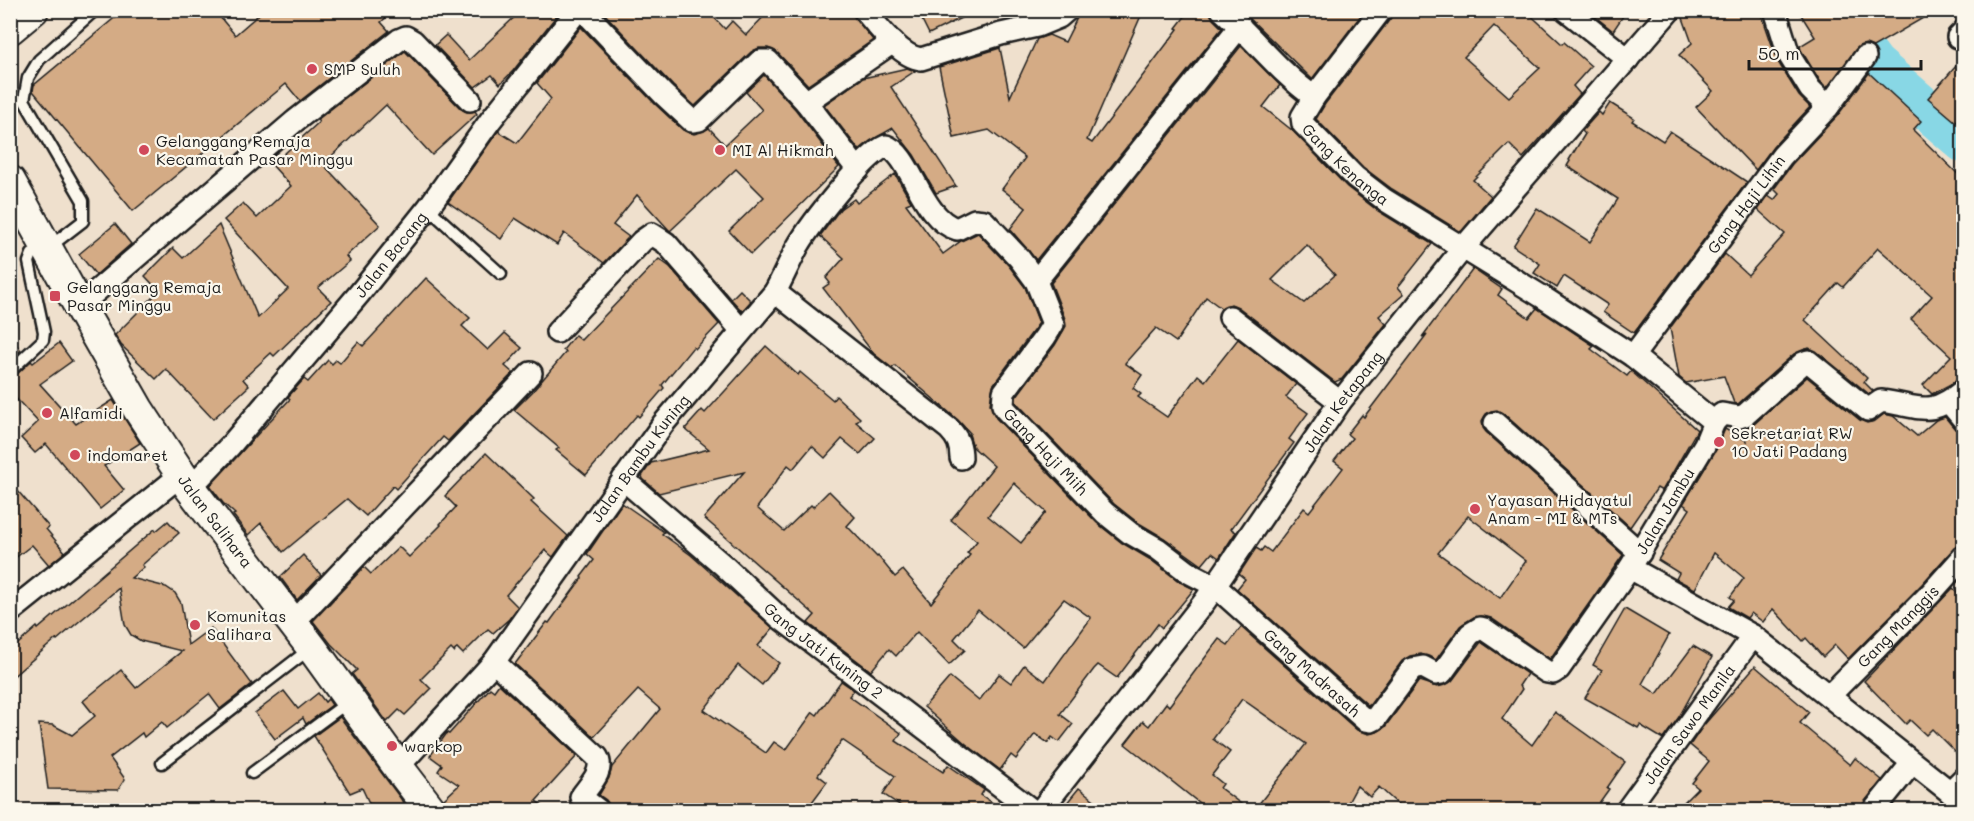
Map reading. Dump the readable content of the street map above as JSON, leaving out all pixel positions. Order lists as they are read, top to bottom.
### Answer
{
  "streets": {
    "street": [
      "Gang Kenanga",
      "Gang Haji Lihin",
      "Jalan Bacang",
      "Jalan Ketapang",
      "Gang Haji Miih",
      "Jalan Bambu Kuning",
      "Jalan Jambu",
      "Jalan Salihara",
      "Gang Manggis",
      "Gang Jati Kuning 2",
      "Gang Madrasah",
      "Jalan Sawo Manila"
    ]
  },
  "crossings": [
    ["Gang Kenanga", "Jalan Ketapang"],
    ["Jalan Bacang", "Jalan Salihara"],
    ["Jalan Ketapang", "Gang Haji Miih"],
    ["Jalan Ketapang", "Gang Madrasah"],
    ["Gang Haji Miih", "Jalan Bambu Kuning"],
    ["Gang Haji Miih", "Gang Madrasah"],
    ["Jalan Bambu Kuning", "Jalan Salihara"],
    ["Jalan Bambu Kuning", "Gang Jati Kuning 2"],
    ["Jalan Jambu", "Gang Manggis"],
    ["Jalan Jambu", "Gang Madrasah"],
    ["Jalan Jambu", "Jalan Sawo Manila"]
  ],
  "places": {
    "other": [
      "SMP Suluh",
      "Gelanggang Remaja Kecamatan Pasar Minggu",
      "MI Al Hikmah",
      "Alfamidi",
      "Sekretariat RW 10 Jati Padang",
      "indomaret",
      "Yayasan Hidayatul Anam - MI & MTs",
      "Komunitas Salihara",
      "warkop"
    ],
    "transit": ["Gelanggang Remaja Pasar Minggu"]
  },
  "scale_bar": "50 m"
}
